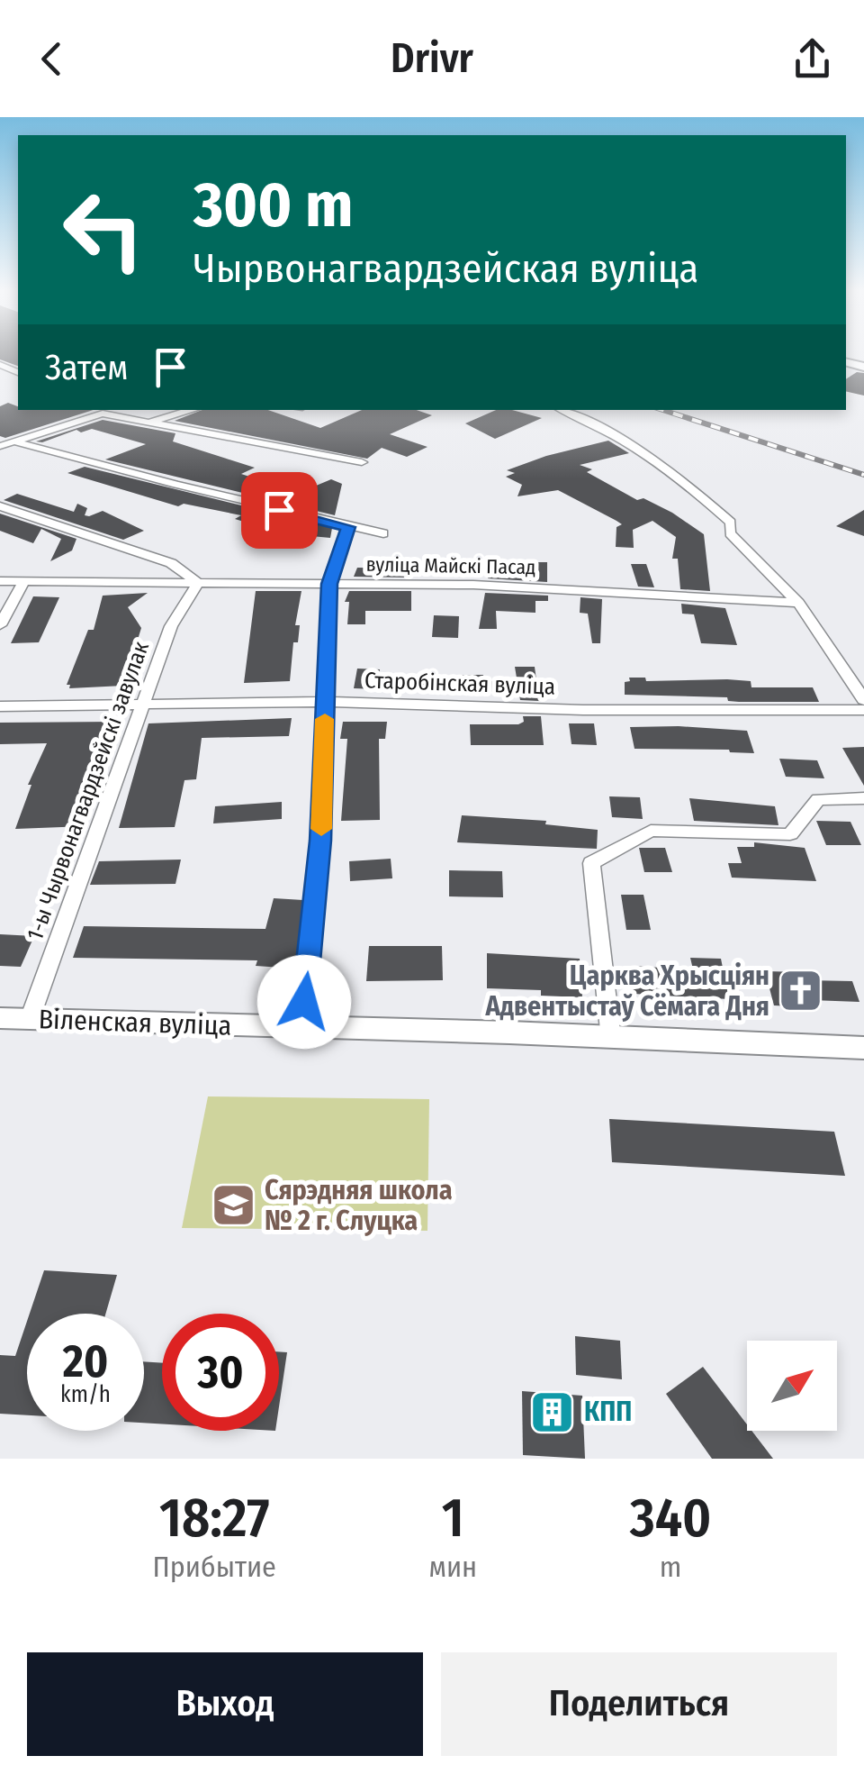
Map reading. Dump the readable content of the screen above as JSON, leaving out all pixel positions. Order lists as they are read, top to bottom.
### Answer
{
  "streets": {
    "main road": ["Віленская вуліца"],
    "street": ["вуліца Майскі Пасад", "Старобінская вуліца", "1-ы Чырвонагвардзейскі завулак"]
  },
  "crossings": [
    ["вуліца Майскі Пасад", "1-ы Чырвонагвардзейскі завулак"],
    ["Старобінская вуліца", "1-ы Чырвонагвардзейскі завулак"],
    ["1-ы Чырвонагвардзейскі завулак", "Віленская вуліца"]
  ],
  "places": {
    "church": ["Царква Хрысціян Адвентыстаў Сёмага Дня"],
    "school or university": ["Сярэдняя школа № 2 г. Слуцка"],
    "building": ["КПП"]
  },
  "north": "top right",
  "page": {
    "header": "Drivr",
    "turn": ["300 m", "Чырвонагвардзейская вуліца"],
    "then": "Затем",
    "speed": "20 km/h",
    "limit": "30",
    "eta": [
      "18:27",
      "Прибытие",
      "1",
      "мин",
      "340",
      "m"
    ],
    "buttons": ["Выход", "Поделиться"]
  }
}
